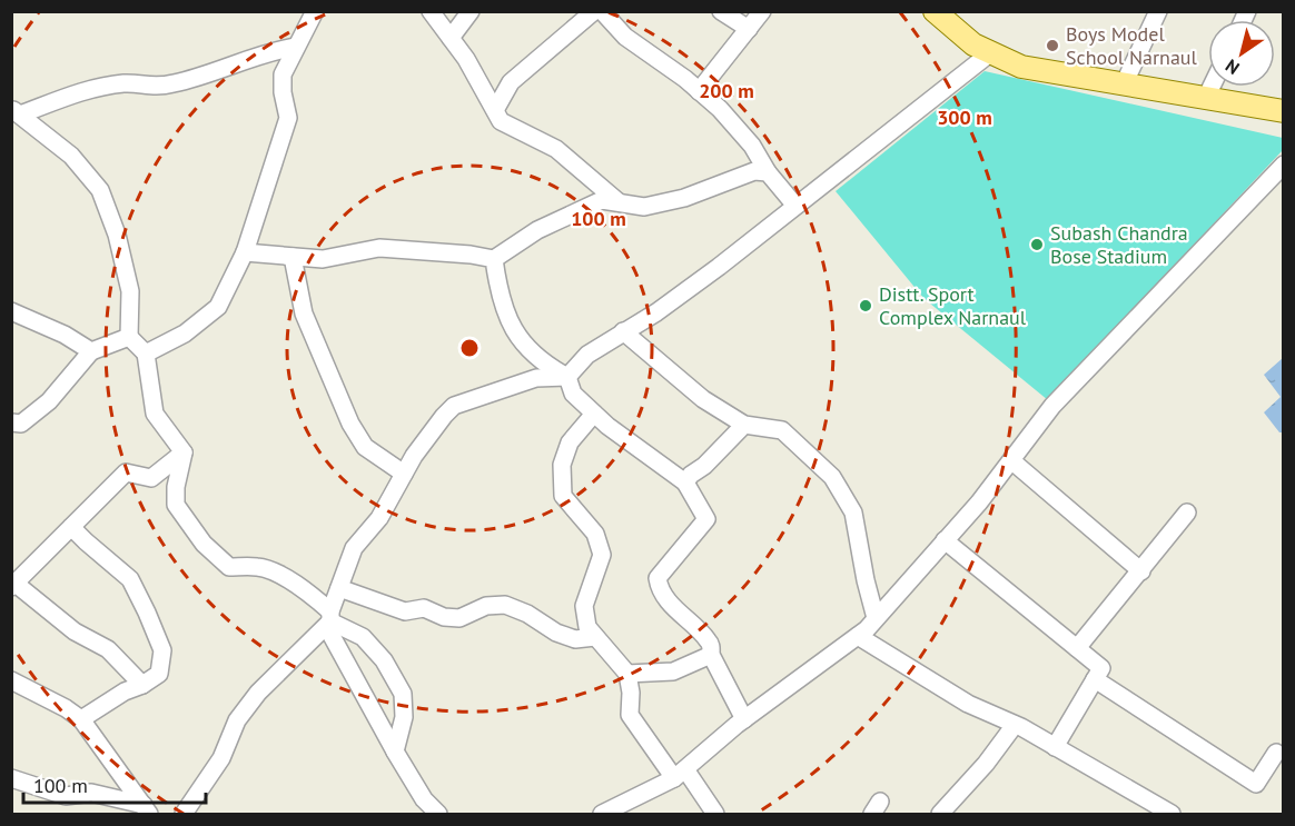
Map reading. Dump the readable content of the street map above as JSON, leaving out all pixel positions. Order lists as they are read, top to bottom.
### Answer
{
  "places": ["Boys Model School Narnaul", "Subash Chandra Bose Stadium", "Distt. Sport Complex Narnaul"],
  "scale_bar": "100 m",
  "north": "bottom left",
  "rings": ["200 m", "300 m", "100 m"]
}
